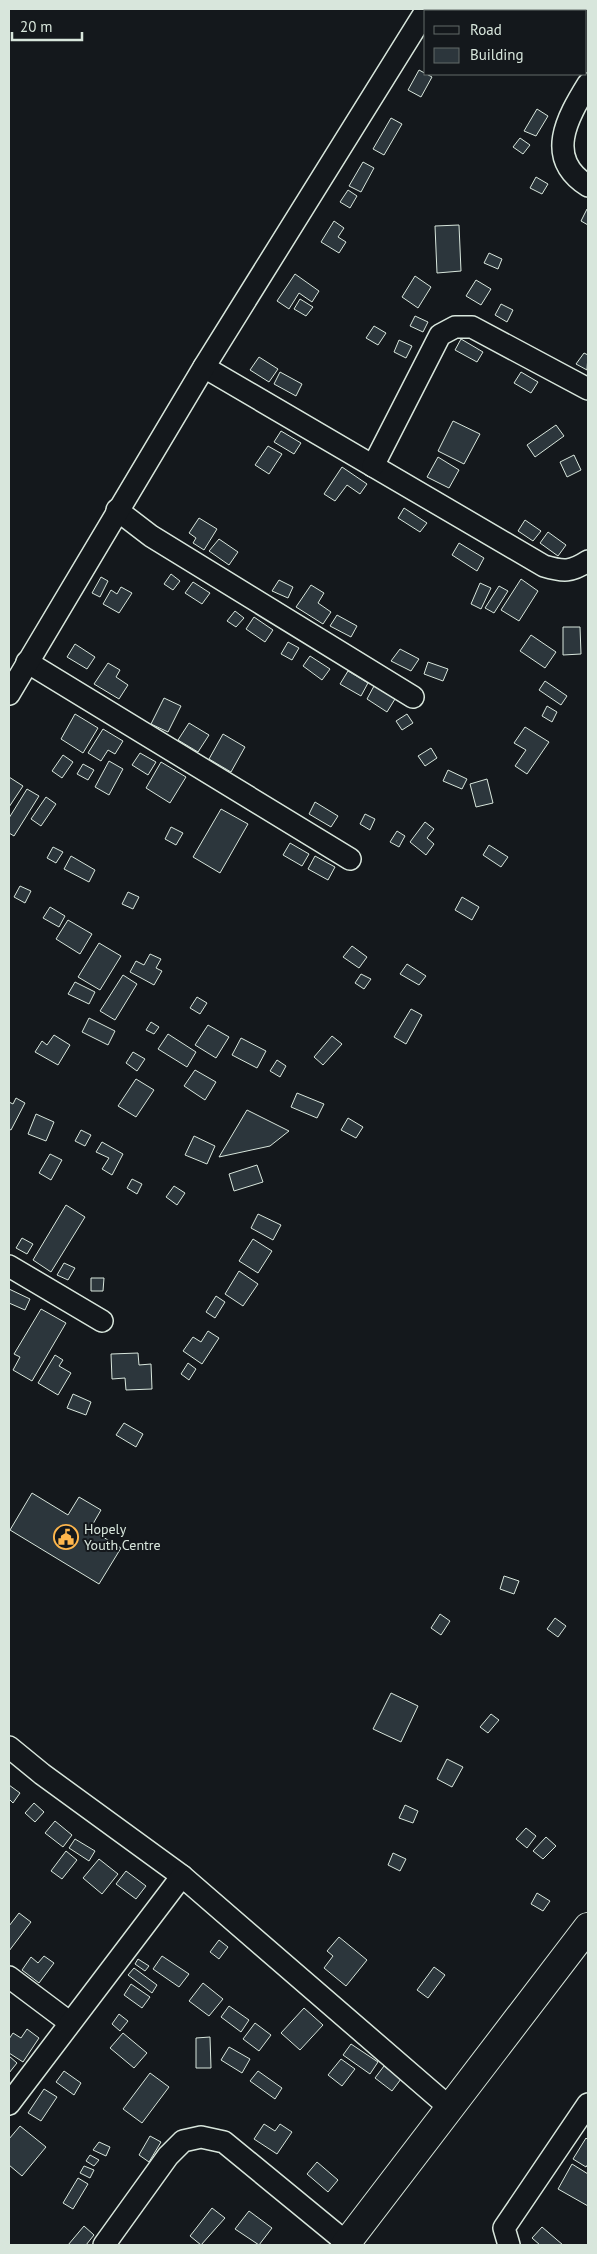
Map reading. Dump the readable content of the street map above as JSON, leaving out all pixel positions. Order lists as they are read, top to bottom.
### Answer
{
  "places": {
    "public building": ["Hopely Youth Centre"]
  },
  "legend": ["Road", "Building"],
  "scale_bar": "20 m"
}
